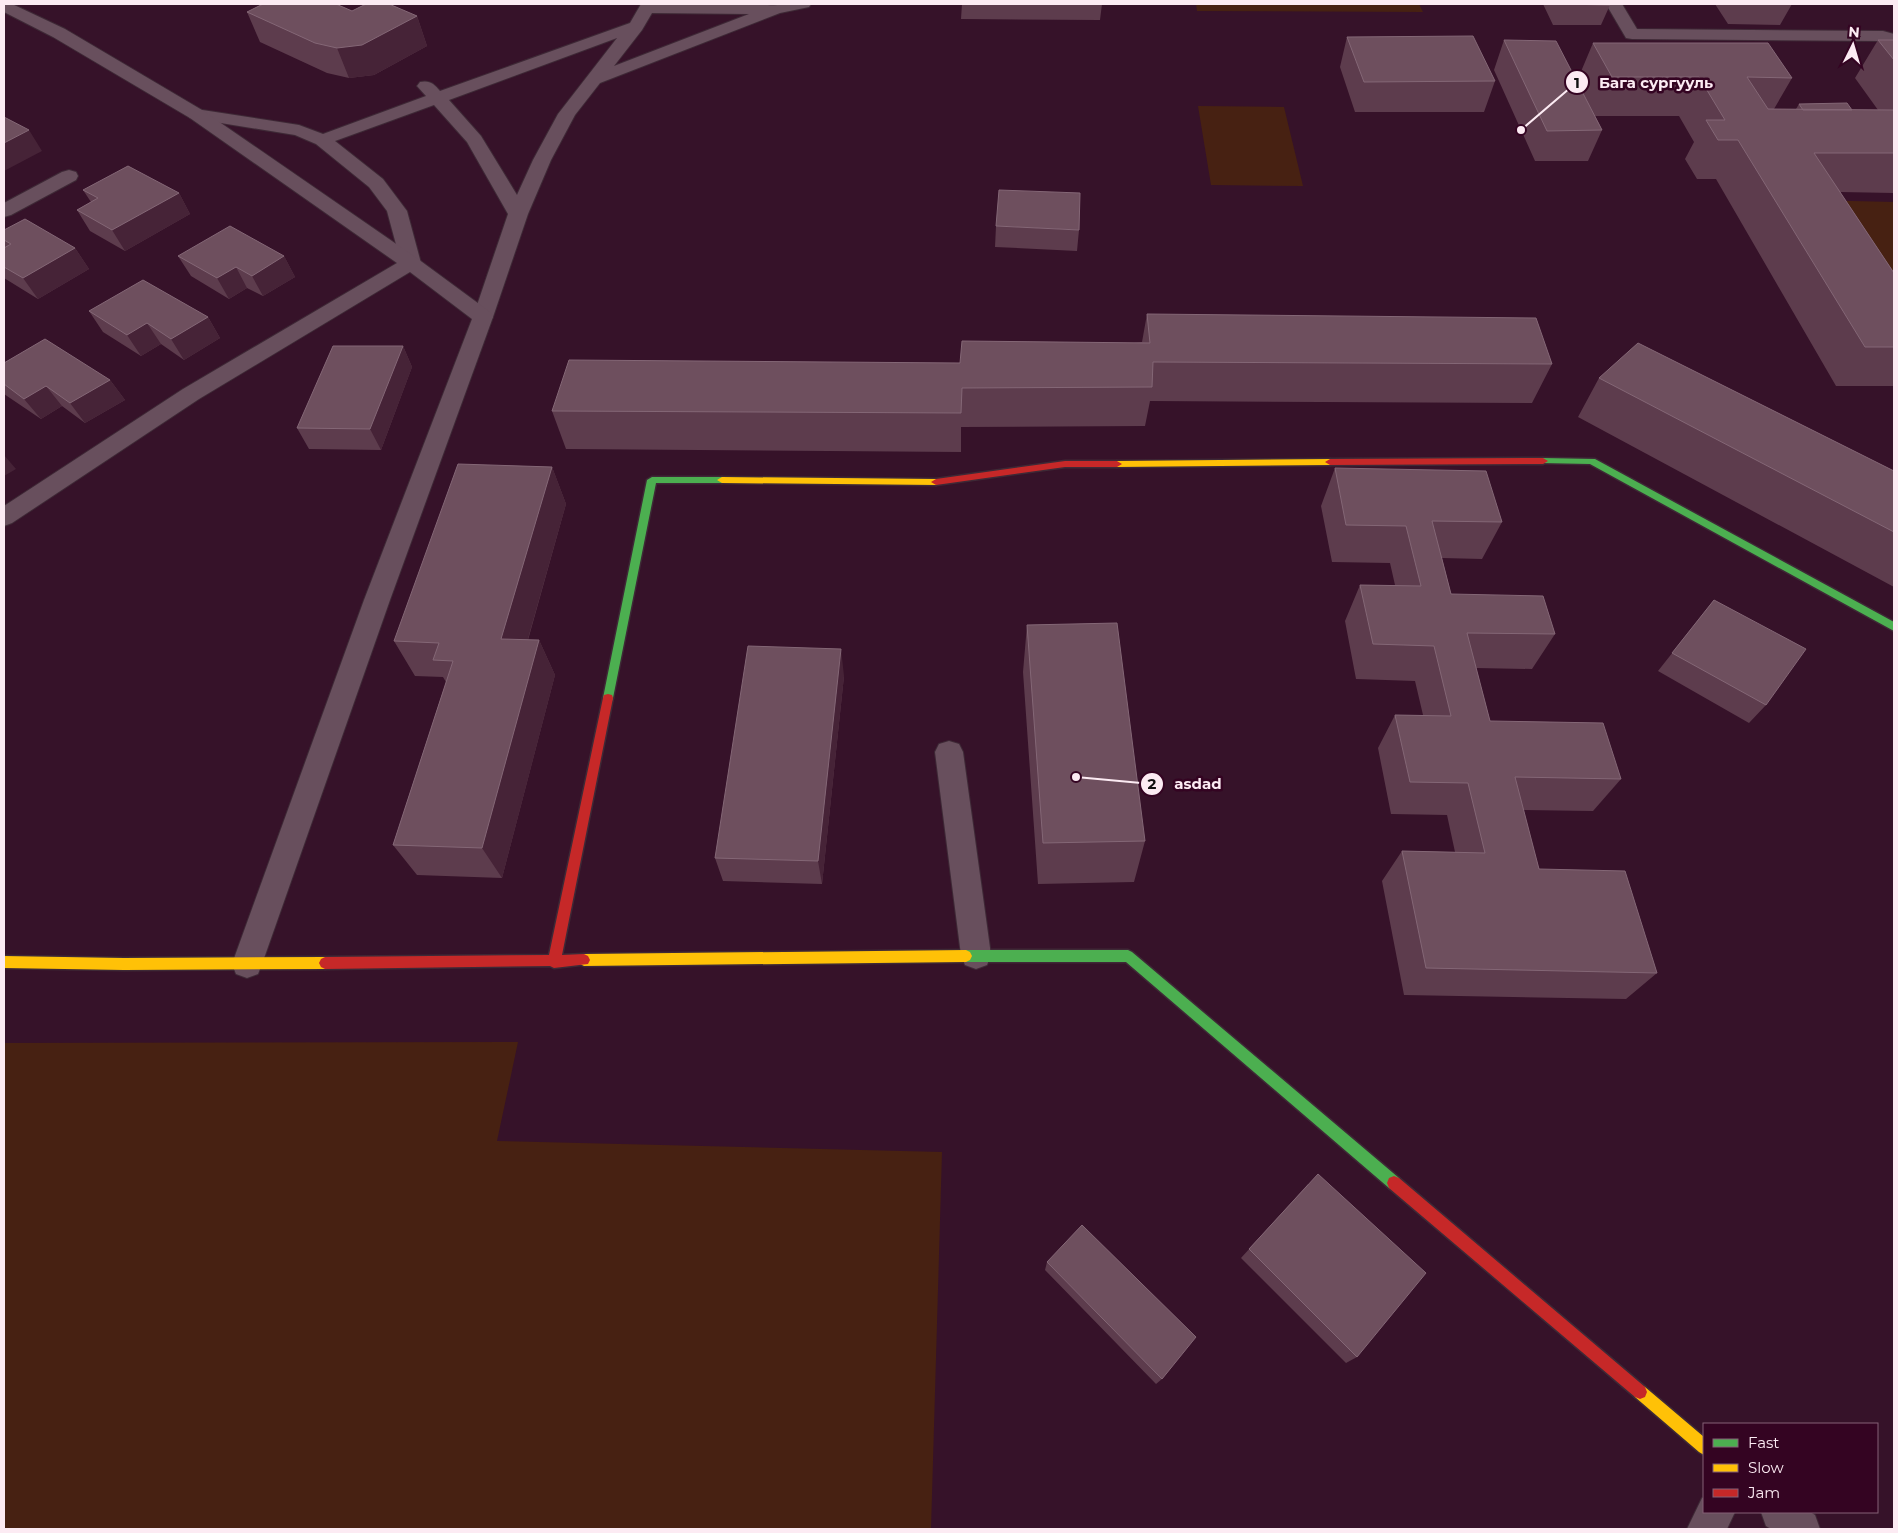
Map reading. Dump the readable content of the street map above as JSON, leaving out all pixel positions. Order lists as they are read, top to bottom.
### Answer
{
  "places": ["Бага сургууль", "asdad"],
  "legend": ["Fast", "Slow", "Jam"],
  "north": "top"
}
